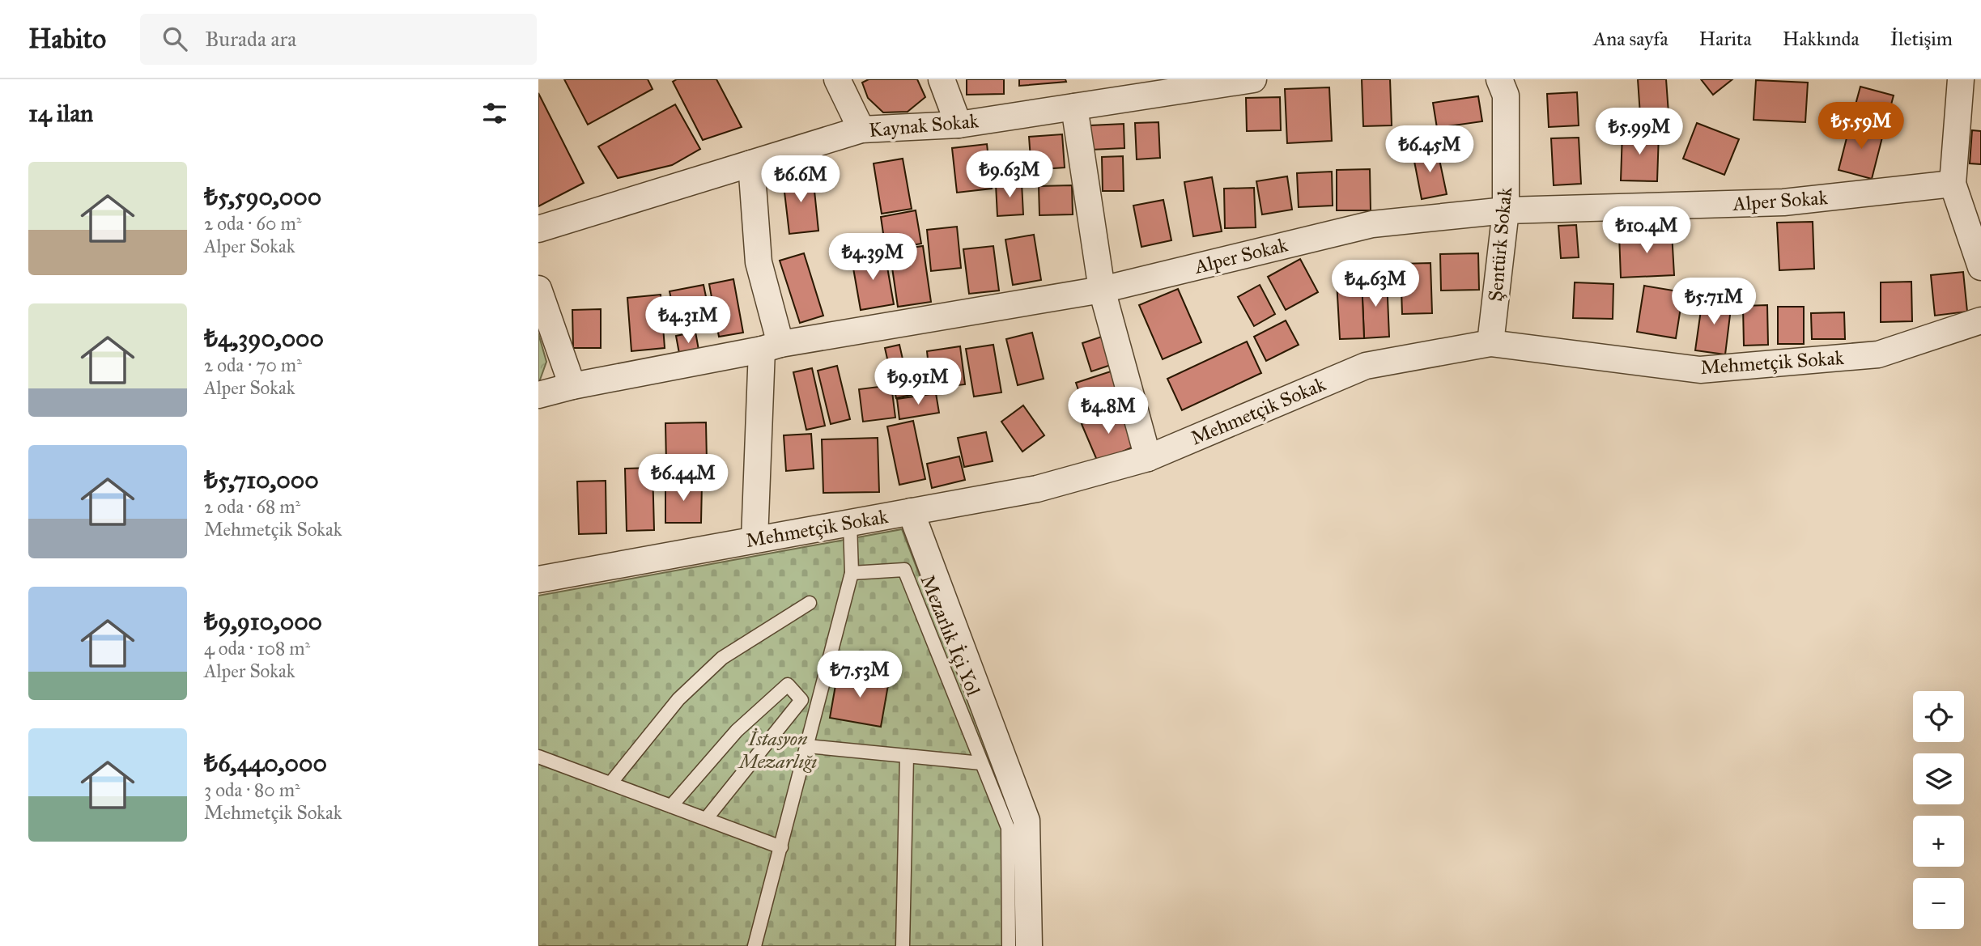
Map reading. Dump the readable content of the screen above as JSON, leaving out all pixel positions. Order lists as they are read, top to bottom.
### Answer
{
  "streets": {
    "street": [
      "Kaynak Sokak",
      "Alper Sokak",
      "Şentürk Sokak",
      "Mehmetçik Sokak"
    ],
    "lane": ["Mezarlık İçi Yol"]
  },
  "crossings": [
    ["Alper Sokak", "Şentürk Sokak"],
    ["Şentürk Sokak", "Mehmetçik Sokak"]
  ],
  "parks": ["İstasyon Mezarlığı"],
  "page": {
    "header": "Habito",
    "search": "Burada ara",
    "nav": [
      "Ana sayfa",
      "Harita",
      "Hakkında",
      "İletişim"
    ],
    "heading": "14 ilan",
    "price": [
      "₺5.59M",
      "₺5.99M",
      "₺6.45M",
      "₺9.63M",
      "₺6.6M",
      "₺10.4M",
      "₺4.39M",
      "₺4.63M",
      "₺5.71M",
      "₺4.31M",
      "₺9.91M",
      "₺4.8M",
      "₺6.44M",
      "₺7.53M"
    ],
    "list": [
      {
        "name": "₺5,590,000",
        "note": "2 oda · 60 m² · Alper Sokak"
      },
      {
        "name": "₺4,390,000",
        "note": "2 oda · 70 m² · Alper Sokak"
      },
      {
        "name": "₺5,710,000",
        "note": "2 oda · 68 m² · Mehmetçik Sokak"
      },
      {
        "name": "₺9,910,000",
        "note": "4 oda · 108 m² · Alper Sokak"
      },
      {
        "name": "₺6,440,000",
        "note": "3 oda · 80 m² · Mehmetçik Sokak"
      }
    ],
    "map_buttons": ["+", "−"]
  }
}
